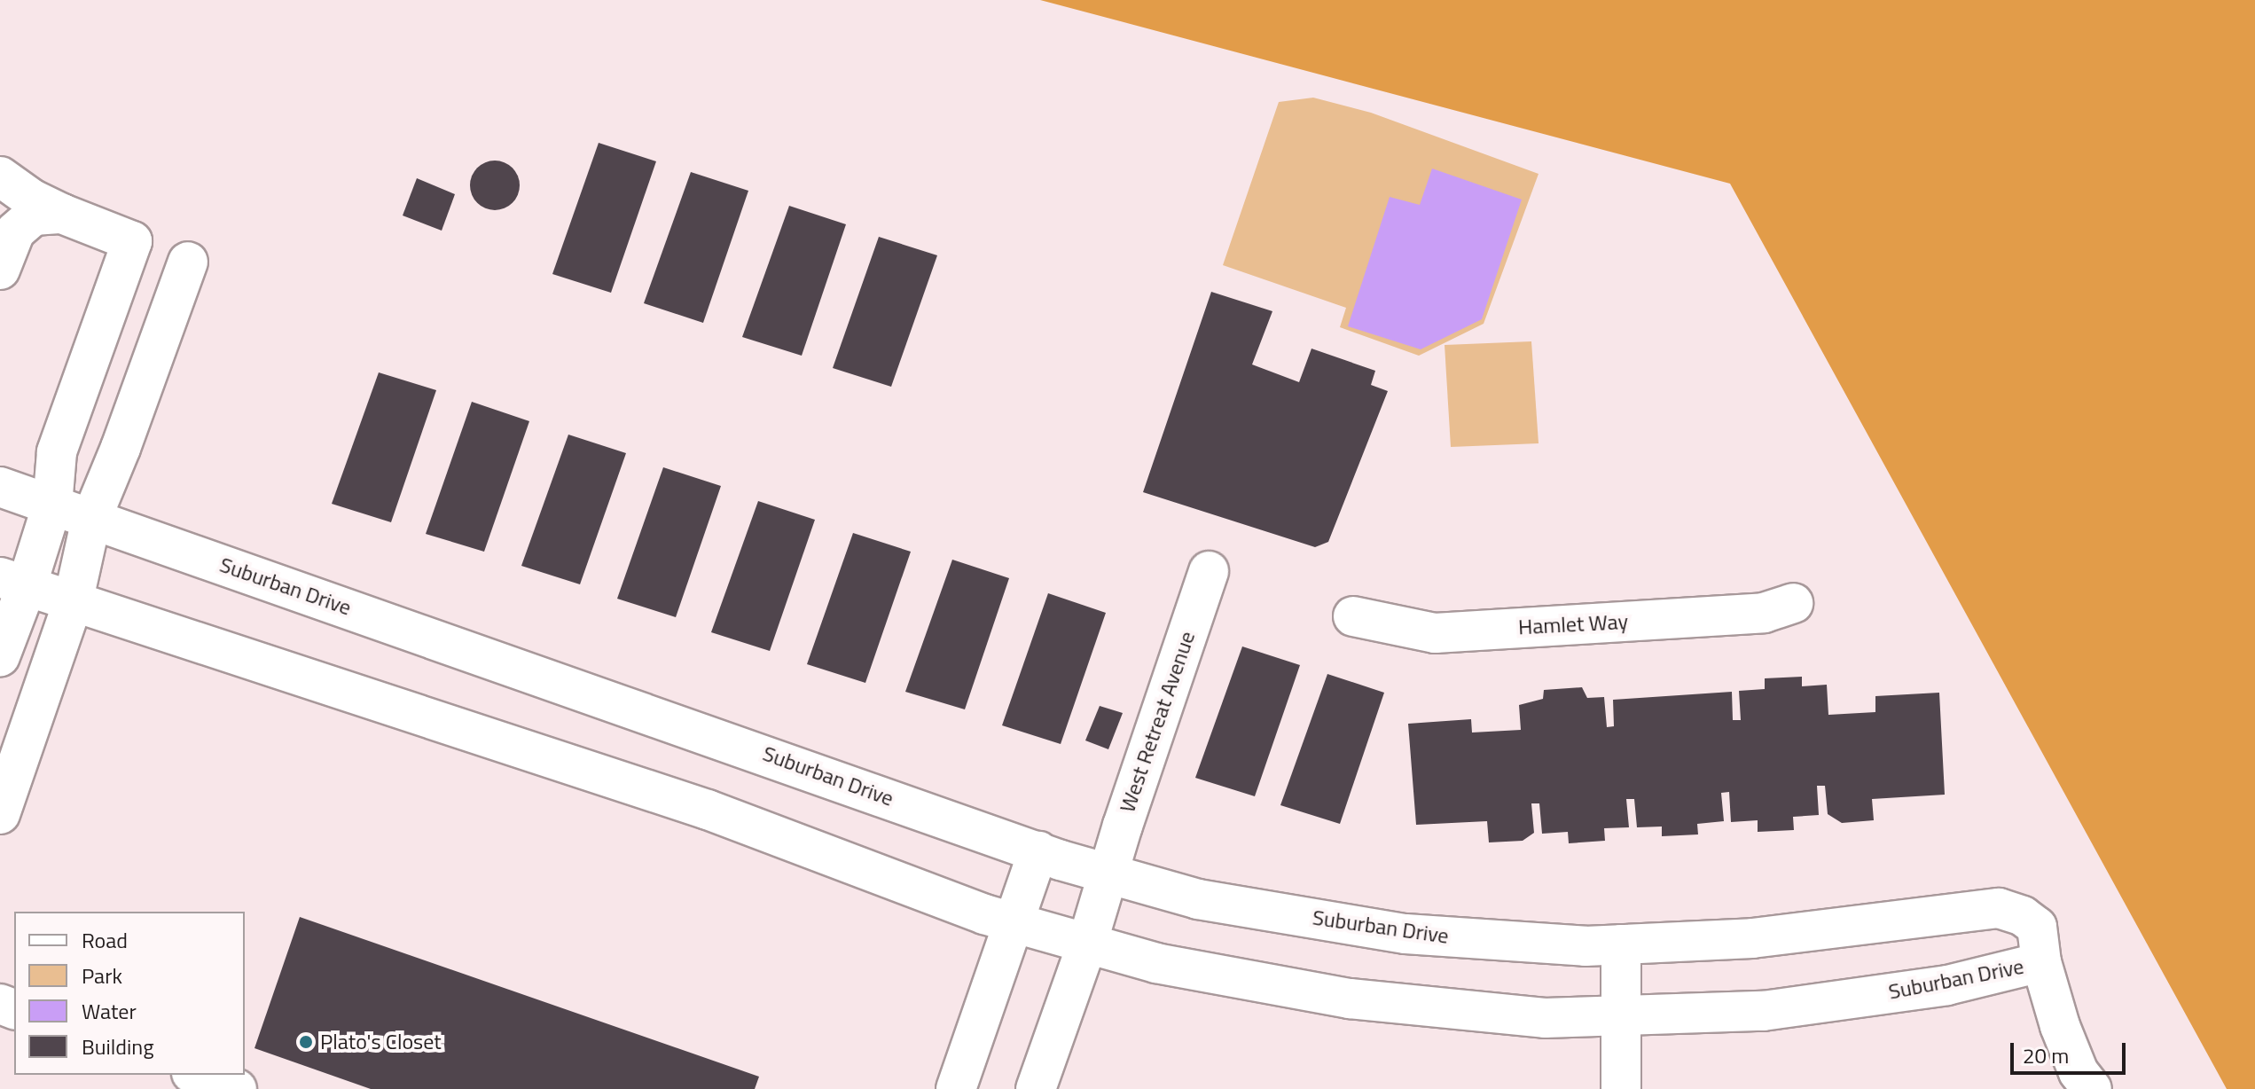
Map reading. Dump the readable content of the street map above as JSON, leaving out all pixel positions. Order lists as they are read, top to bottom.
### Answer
{
  "streets": {
    "street": ["Suburban Drive", "Hamlet Way", "West Retreat Avenue"]
  },
  "crossings": [
    ["Suburban Drive", "West Retreat Avenue"]
  ],
  "places": ["Plato's Closet"],
  "legend": [
    "Road",
    "Park",
    "Water",
    "Building"
  ],
  "scale_bar": "20 m"
}
